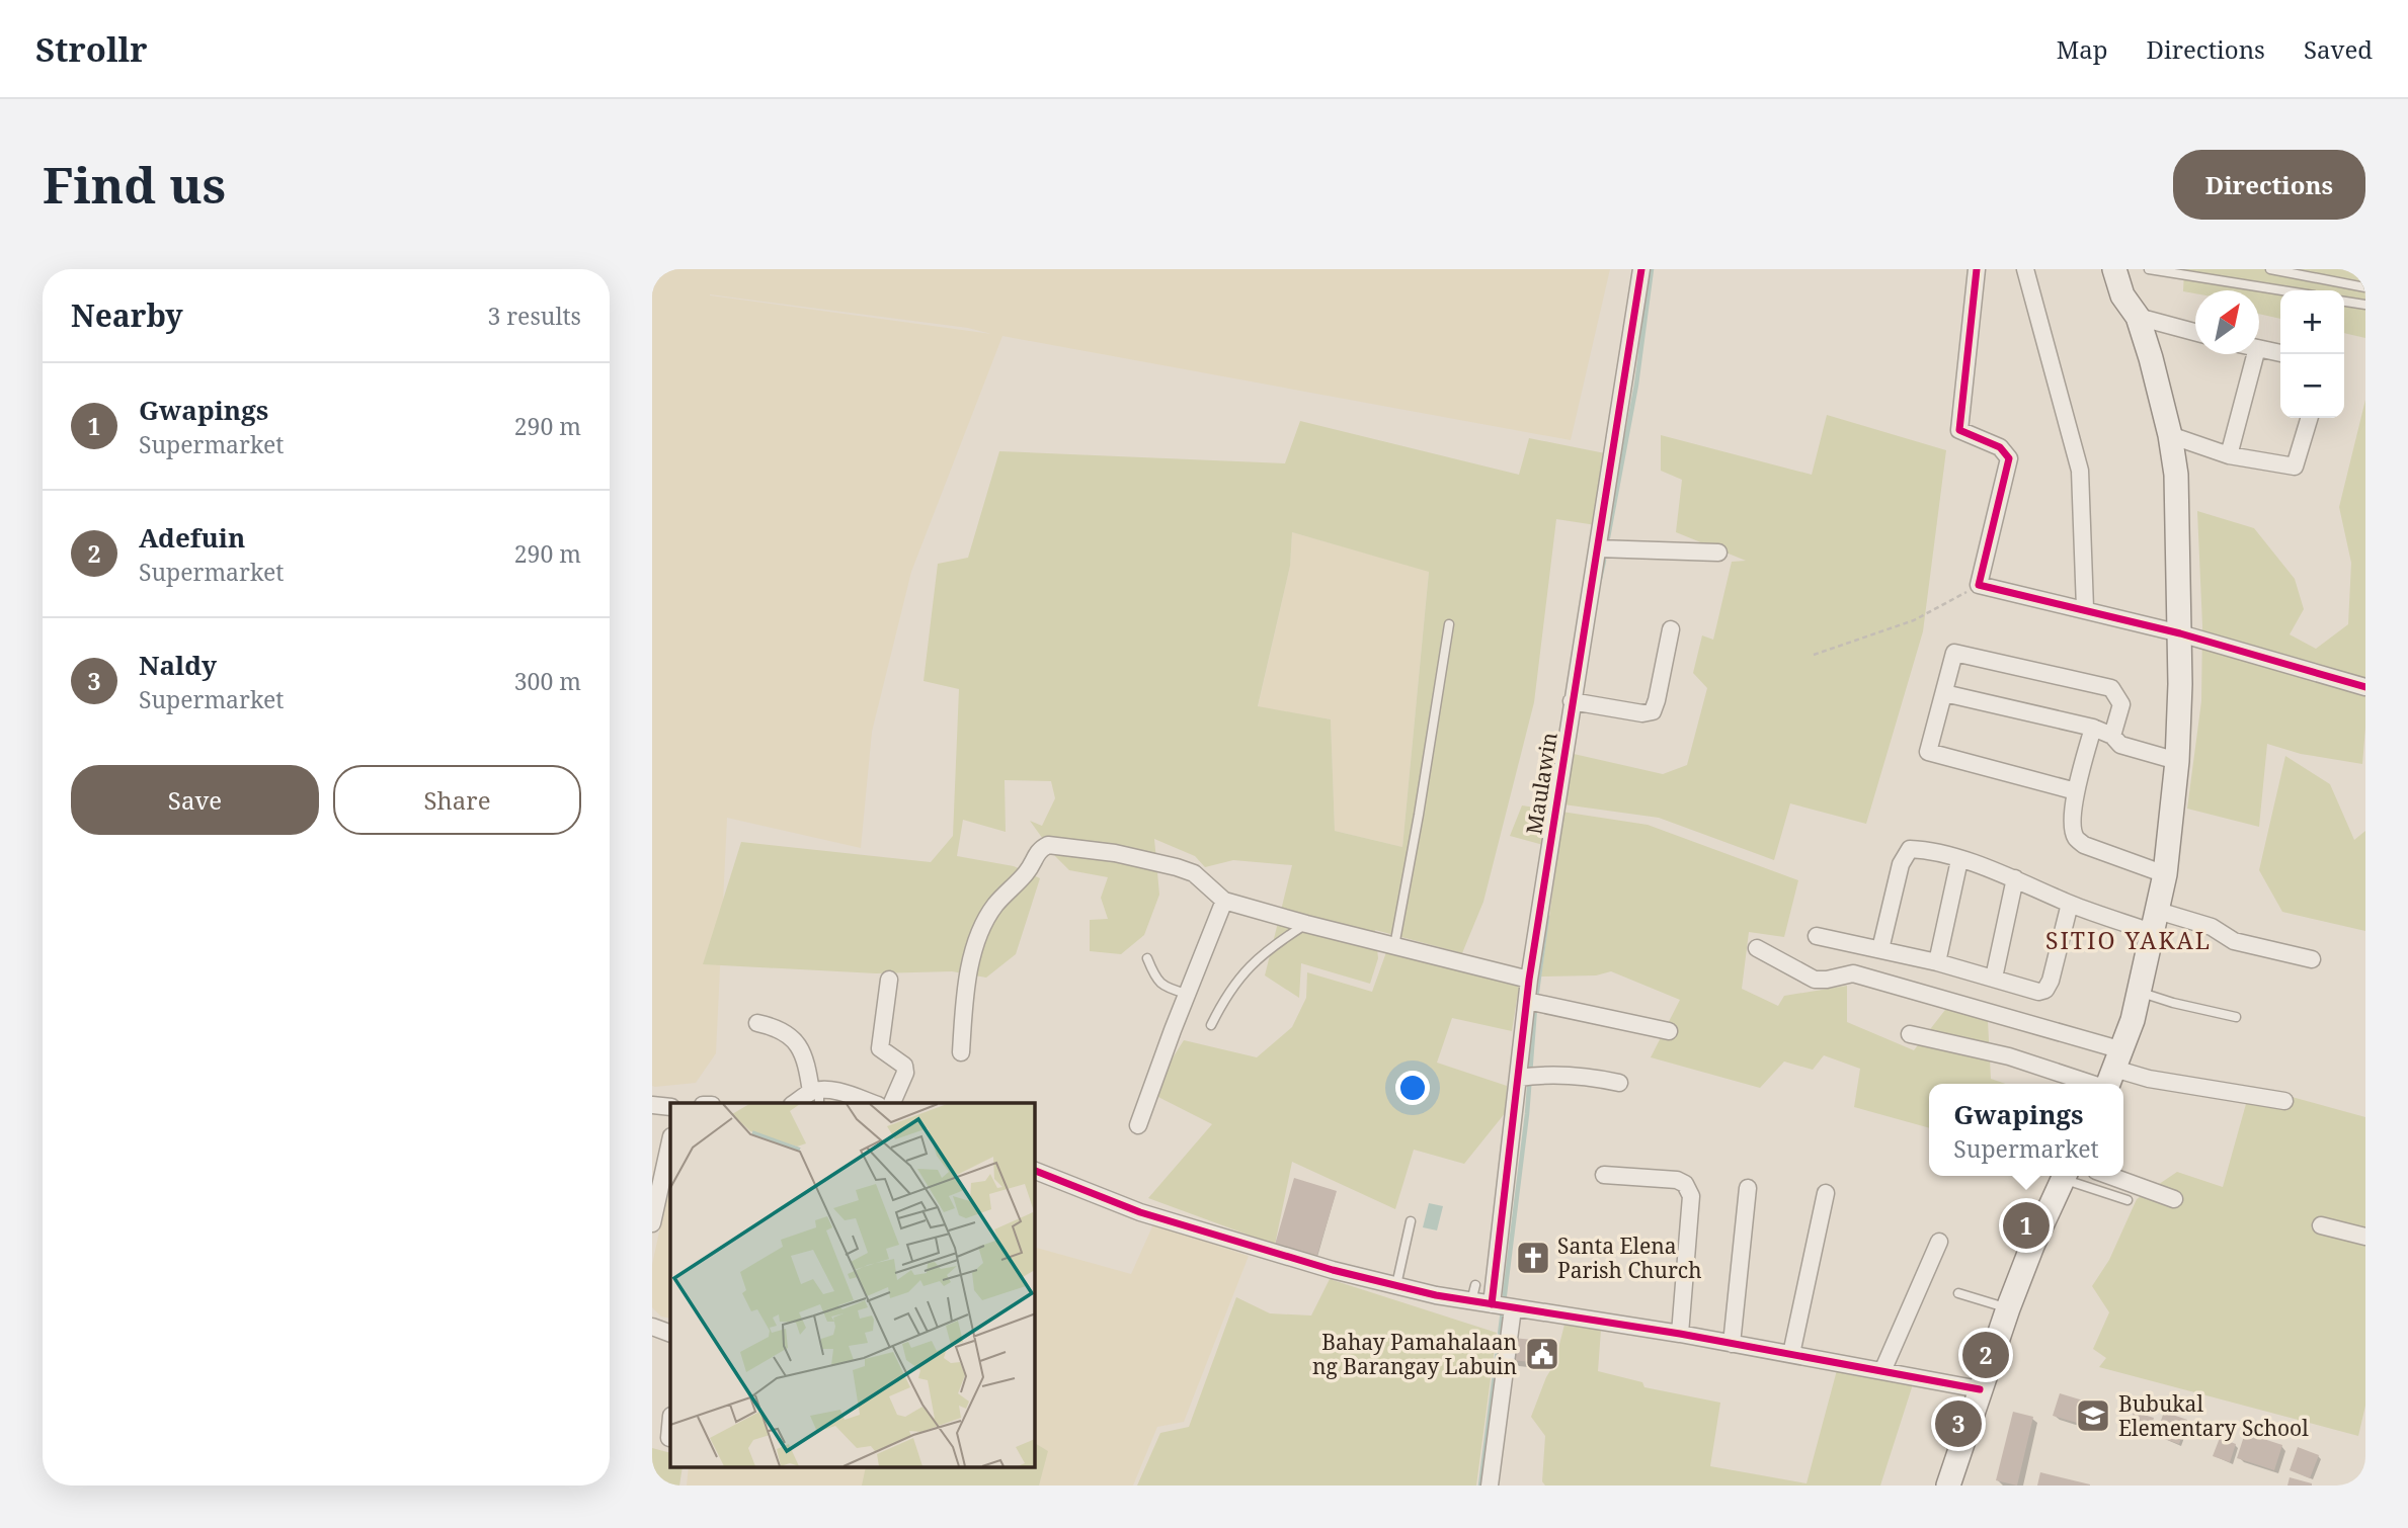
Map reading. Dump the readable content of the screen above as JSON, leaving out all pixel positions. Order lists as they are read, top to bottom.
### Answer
{
  "streets": {
    "street": ["Maulawin"]
  },
  "districts": ["SITIO YAKAL"],
  "places": {
    "church": ["Santa Elena Parish Church"],
    "public building": ["Bahay Pamahalaan ng Barangay Labuin"],
    "school or university": ["Bubukal Elementary School"]
  },
  "north": "top right",
  "page": {
    "header": "Strollr",
    "nav": ["Map", "Directions", "Saved"],
    "buttons": [
      "Directions",
      ["Save", "Share"]
    ],
    "title": "Find us",
    "heading": ["Nearby", "3 results"],
    "map_buttons": ["+", "−"],
    "list": [
      {
        "mark": "1",
        "name": "Gwapings",
        "note": "Supermarket",
        "value": "290 m"
      },
      {
        "mark": "2",
        "name": "Adefuin",
        "note": "Supermarket",
        "value": "290 m"
      },
      {
        "mark": "3",
        "name": "Naldy",
        "note": "Supermarket",
        "value": "300 m"
      }
    ],
    "popup": ["Gwapings", "Supermarket"],
    "pins": ["1", "2", "3"]
  }
}
